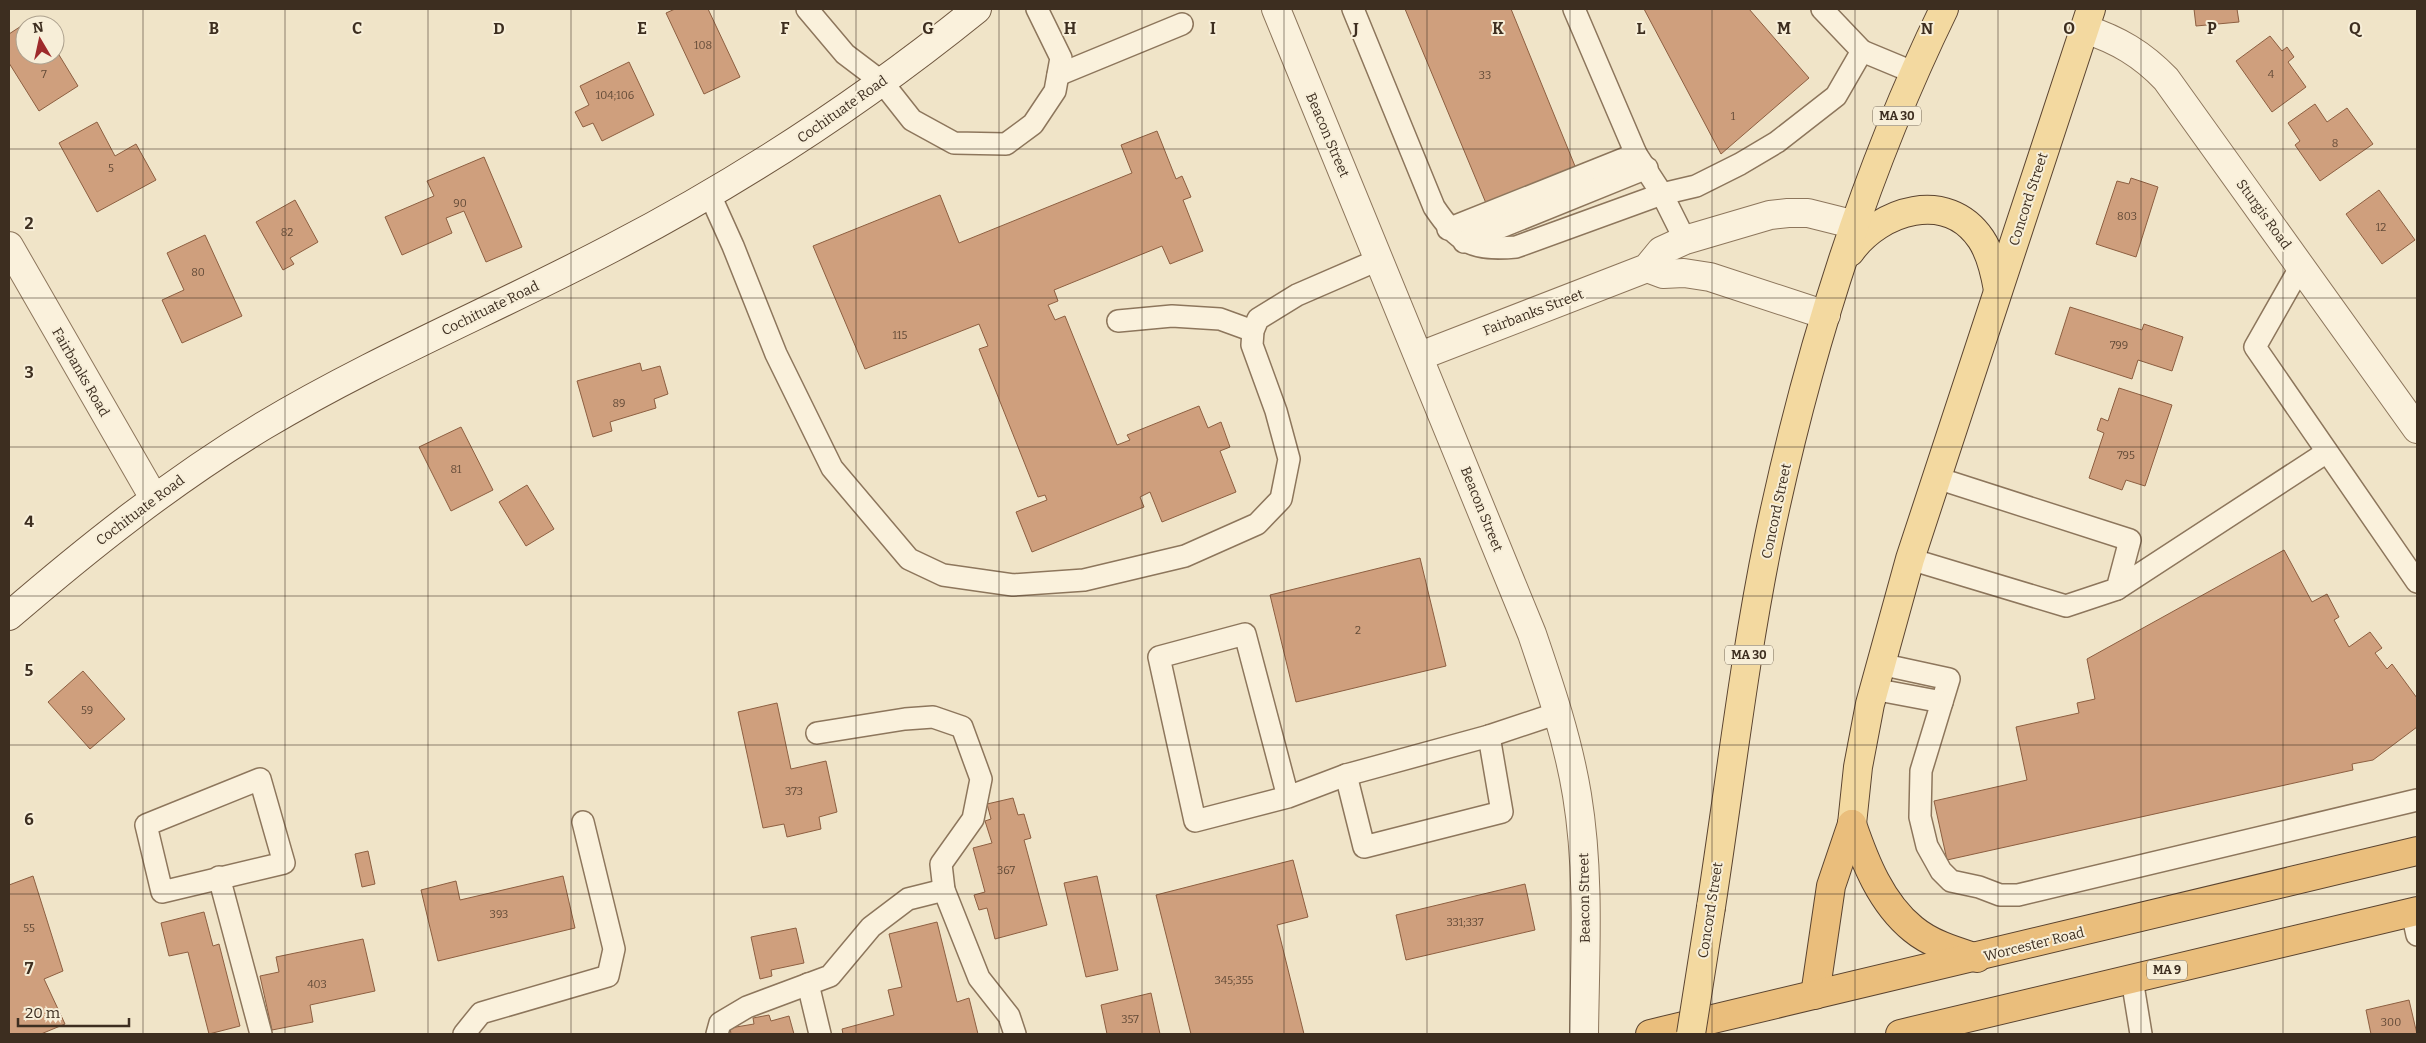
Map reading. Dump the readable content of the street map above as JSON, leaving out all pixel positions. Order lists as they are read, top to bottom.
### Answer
{
  "streets": {
    "highway": ["Worcester Road", "MA 9"],
    "main road": ["MA 30", "Concord Street"],
    "street": [
      "Cochituate Road",
      "Beacon Street",
      "Sturgis Road",
      "Fairbanks Street",
      "Fairbanks Road"
    ]
  },
  "crossings": [
    ["Cochituate Road", "Fairbanks Road"],
    ["Beacon Street", "Fairbanks Street"],
    ["Concord Street", "Sturgis Road"],
    ["Concord Street", "Fairbanks Street"]
  ],
  "house_numbers": [
    "108",
    "7",
    "4",
    "33",
    "104;106",
    "1",
    "8",
    "5",
    "90",
    "803",
    "12",
    "82",
    "80",
    "115",
    "799",
    "89",
    "795",
    "81",
    "2",
    "59",
    "373",
    "367",
    "393",
    "331;337",
    "55",
    "345;355",
    "403",
    "357",
    "300"
  ],
  "scale_bar": "20 m",
  "north": "top",
  "grid": {
    "columns": [
      "B",
      "C",
      "D",
      "E",
      "F",
      "G",
      "H",
      "I",
      "J",
      "K",
      "L",
      "M",
      "N",
      "O",
      "P",
      "Q"
    ],
    "rows": [
      "2",
      "3",
      "4",
      "5",
      "6",
      "7"
    ]
  }
}
